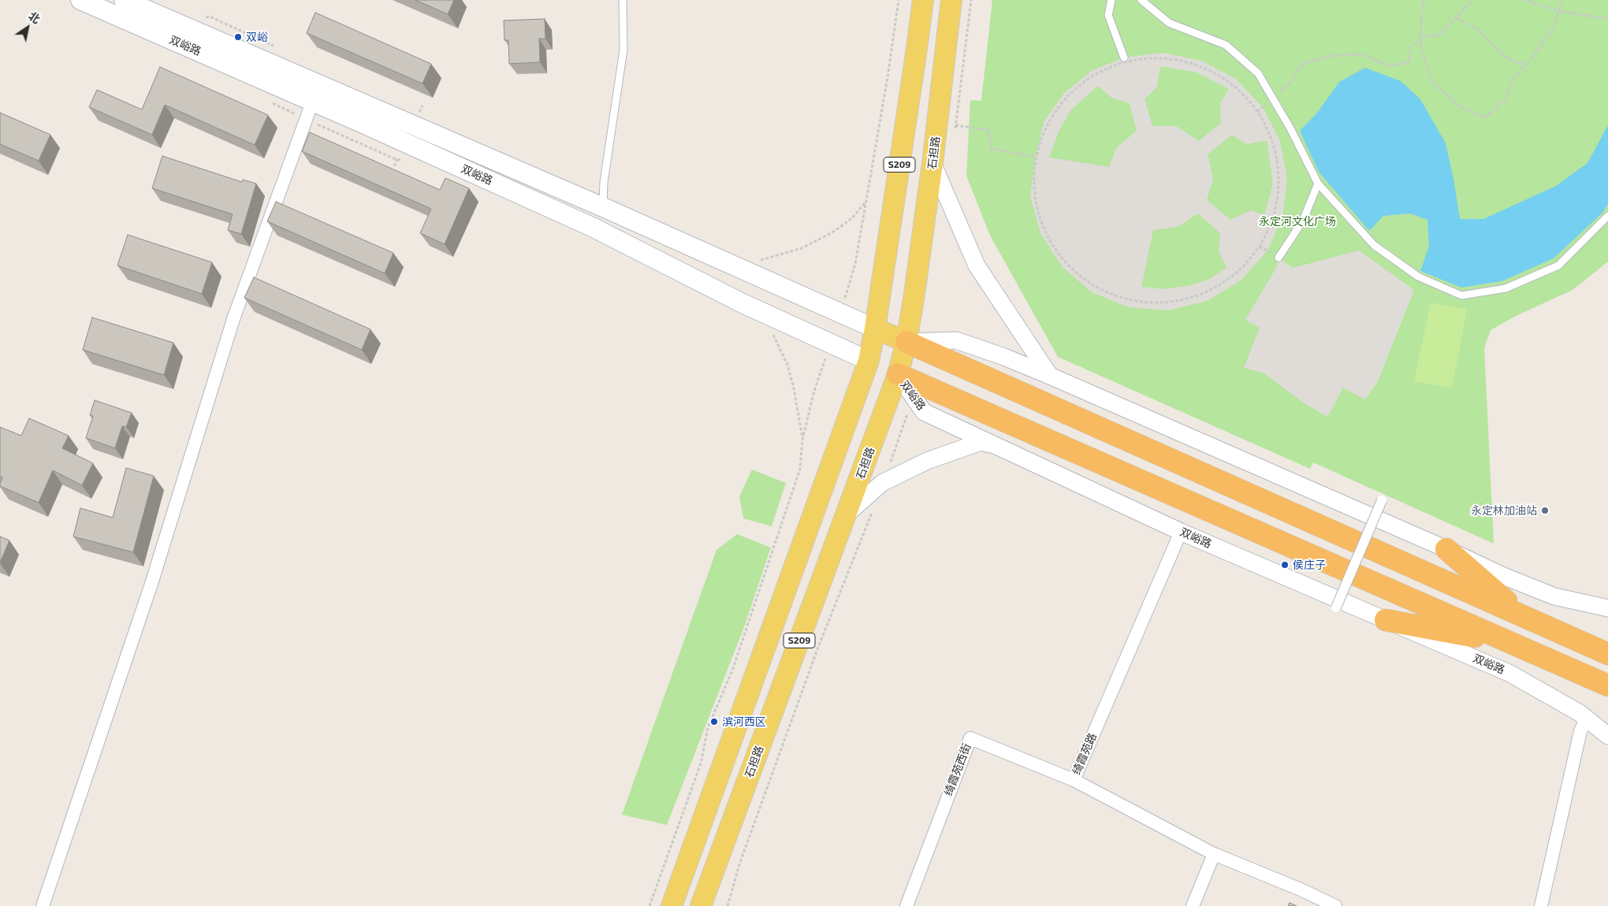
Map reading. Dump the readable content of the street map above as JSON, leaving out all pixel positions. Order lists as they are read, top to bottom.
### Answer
{
  "streets": {
    "highway": ["双峪路"],
    "main road": ["石担路", "S209"],
    "street": ["绮霞苑路", "绮霞苑西街"]
  },
  "crossings": [
    ["双峪路", "石担路"],
    ["双峪路", "S209"],
    ["双峪路", "绮霞苑路"],
    ["绮霞苑路", "绮霞苑西街"]
  ],
  "parks": ["永定河文化广场"],
  "places": [
    "双峪",
    "永定林加油站",
    "侯庄子",
    "滨河西区"
  ],
  "north": "top right"
}
